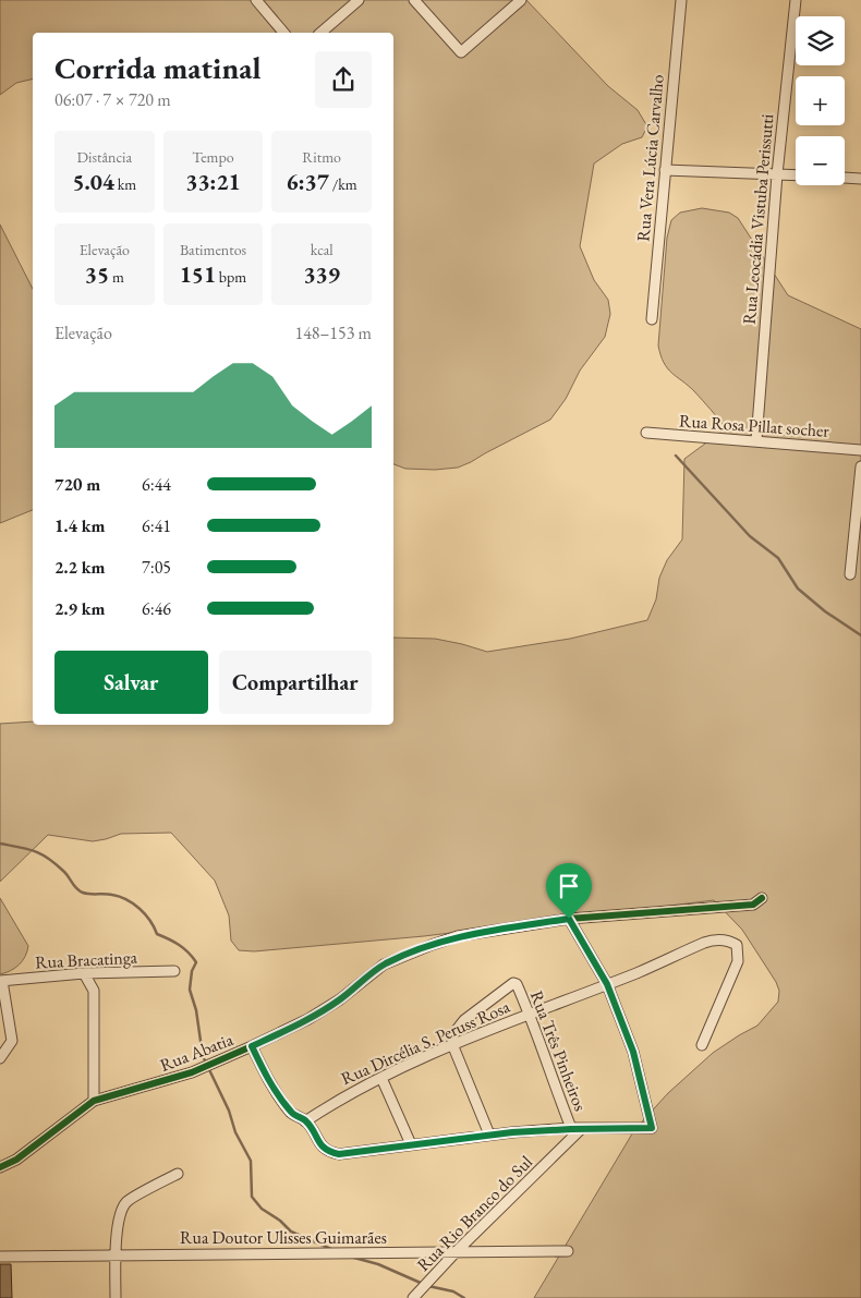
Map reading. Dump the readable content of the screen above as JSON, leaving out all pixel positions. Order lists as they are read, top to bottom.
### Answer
{
  "streets": {
    "street": [
      "Rua Vera Lúcia Carvalho",
      "Rua Leocádia Vistuba Perissutti",
      "Rua Rosa Pillat socher",
      "Rua Bracatinga",
      "Rua Dircélia S. Peruss Rosa",
      "Rua Três Pinheiros",
      "Rua Abatia",
      "Rua Rio Branco do Sul",
      "Rua Doutor Ulisses Guimarães"
    ]
  },
  "crossings": [
    ["Rua Leocádia Vistuba Perissutti", "Rua Rosa Pillat socher"],
    ["Rua Dircélia S. Peruss Rosa", "Rua Três Pinheiros"],
    ["Rua Rio Branco do Sul", "Rua Doutor Ulisses Guimarães"]
  ],
  "page": {
    "map_buttons": ["+", "−"],
    "heading": ["Corrida matinal", "06:07 · 7 × 720 m"],
    "stats": [
      ["Distância", "5.04 km"],
      ["Tempo", "33:21"],
      ["Ritmo", "6:37 /km"],
      ["Elevação", "35 m"],
      ["Batimentos", "151 bpm"],
      ["kcal", "339"]
    ],
    "chart": ["Elevação", "148–153 m"],
    "list": [
      {
        "name": "720 m",
        "note": "6:44"
      },
      {
        "name": "1.4 km",
        "note": "6:41"
      },
      {
        "name": "2.2 km",
        "note": "7:05"
      },
      {
        "name": "2.9 km",
        "note": "6:46"
      }
    ],
    "buttons": ["Salvar", "Compartilhar"]
  }
}
